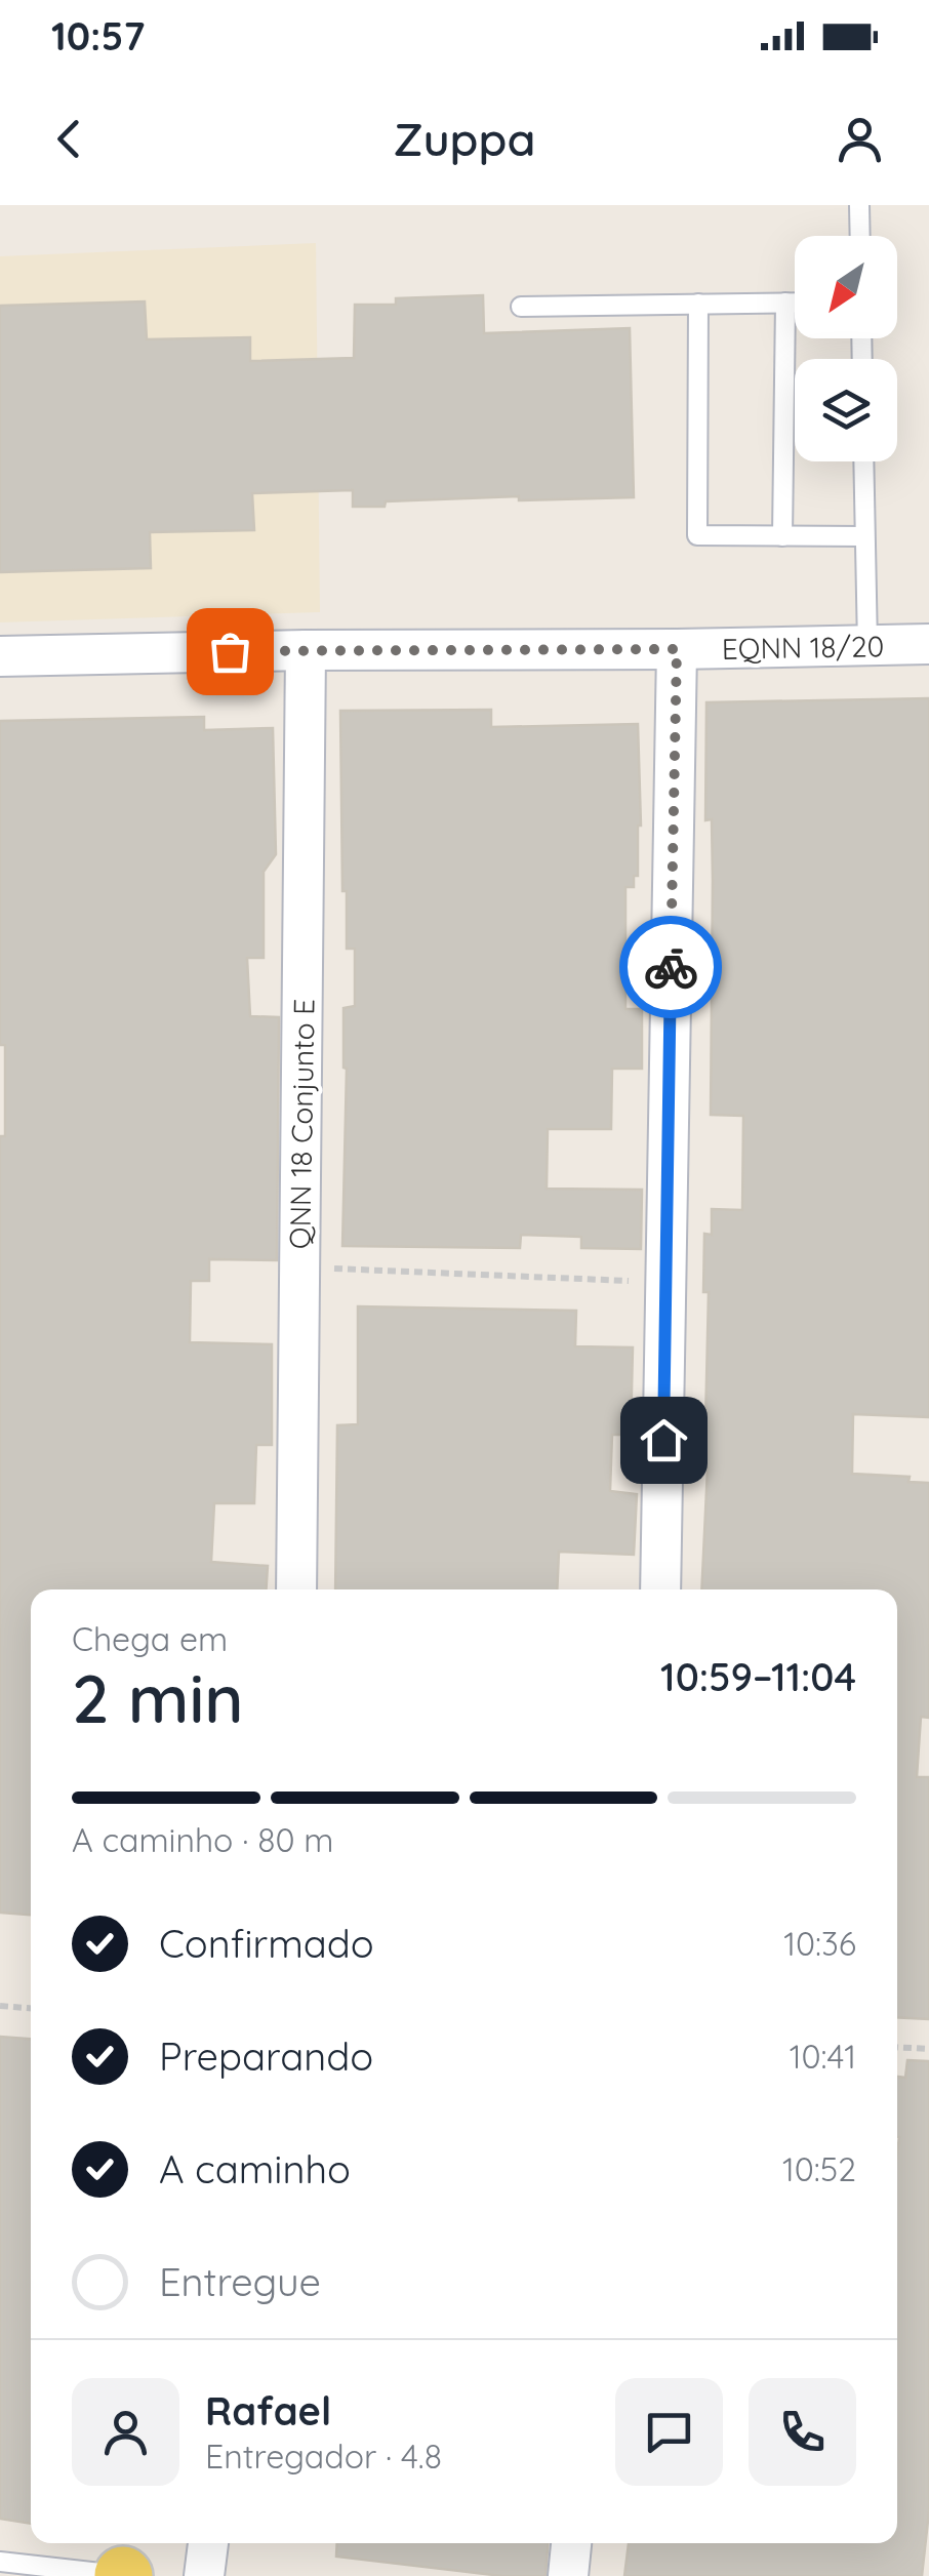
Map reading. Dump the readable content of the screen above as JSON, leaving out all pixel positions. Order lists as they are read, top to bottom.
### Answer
{
  "streets": {
    "street": ["EQNN 18/20", "QNN 18 Conjunto E"]
  },
  "crossings": [
    ["EQNN 18/20", "QNN 18 Conjunto E"]
  ],
  "north": "bottom left",
  "page": {
    "status": "10:57",
    "header": "Zuppa",
    "heading": ["2 min", "Chega em", "10:59–11:04"],
    "panel": ["Rafael", "Entregador · 4.8"],
    "bar": "A caminho · 80 m",
    "list": [
      ["Confirmado", "10:36"],
      ["Preparando", "10:41"],
      ["A caminho", "10:52"],
      "Entregue"
    ]
  }
}
